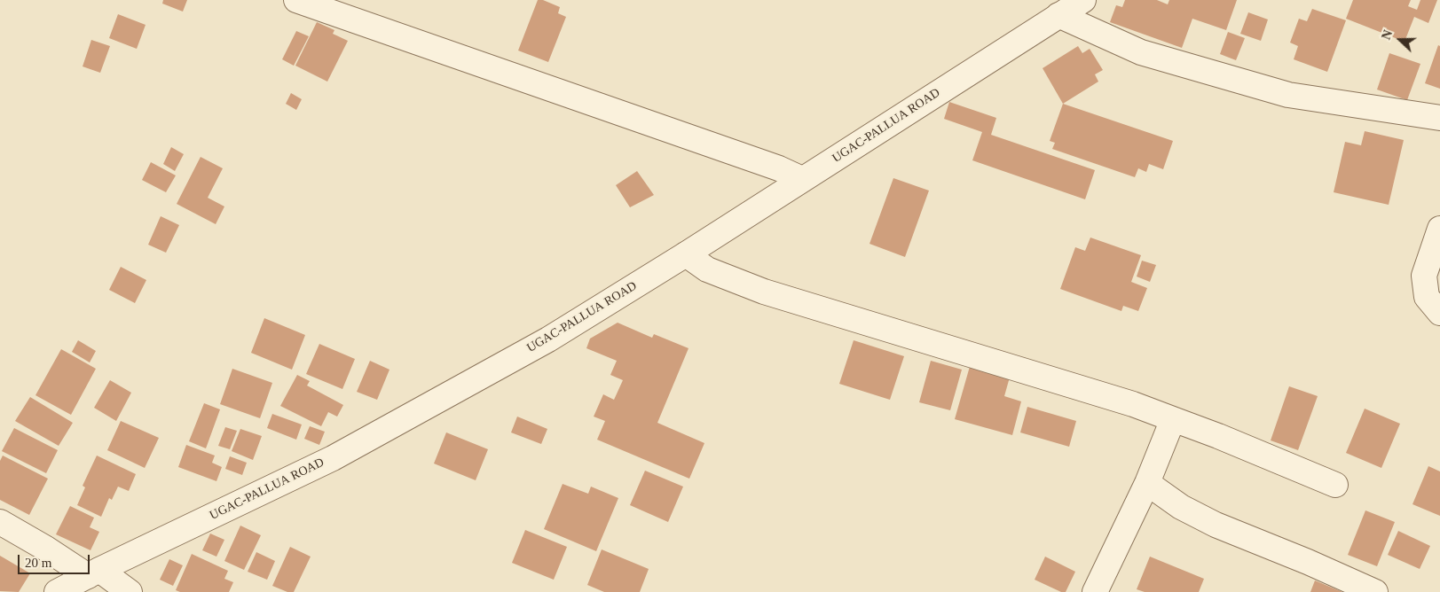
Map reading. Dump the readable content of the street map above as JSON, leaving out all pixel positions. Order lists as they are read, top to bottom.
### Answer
{
  "streets": {
    "street": ["UGAC-PALLUA ROAD"]
  },
  "scale_bar": "20 m",
  "north": "left"
}
